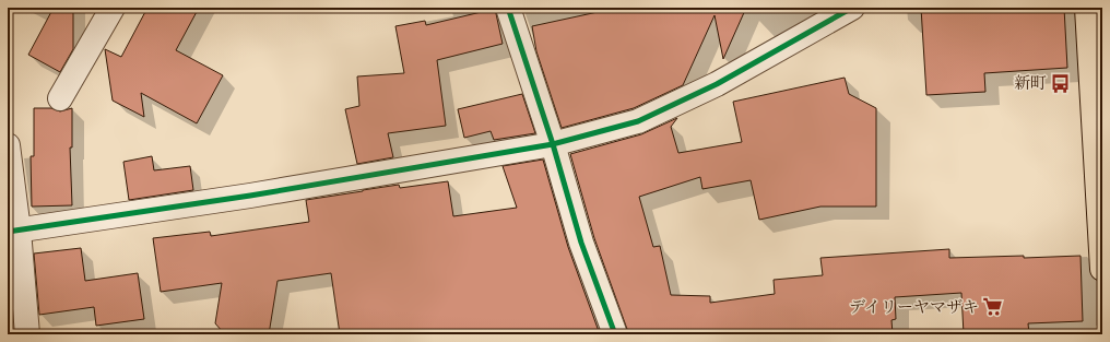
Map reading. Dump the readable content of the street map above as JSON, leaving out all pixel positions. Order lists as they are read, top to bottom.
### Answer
{
  "places": {
    "bus stop": ["新町"],
    "supermarket": ["デイリーヤマザキ"]
  }
}
